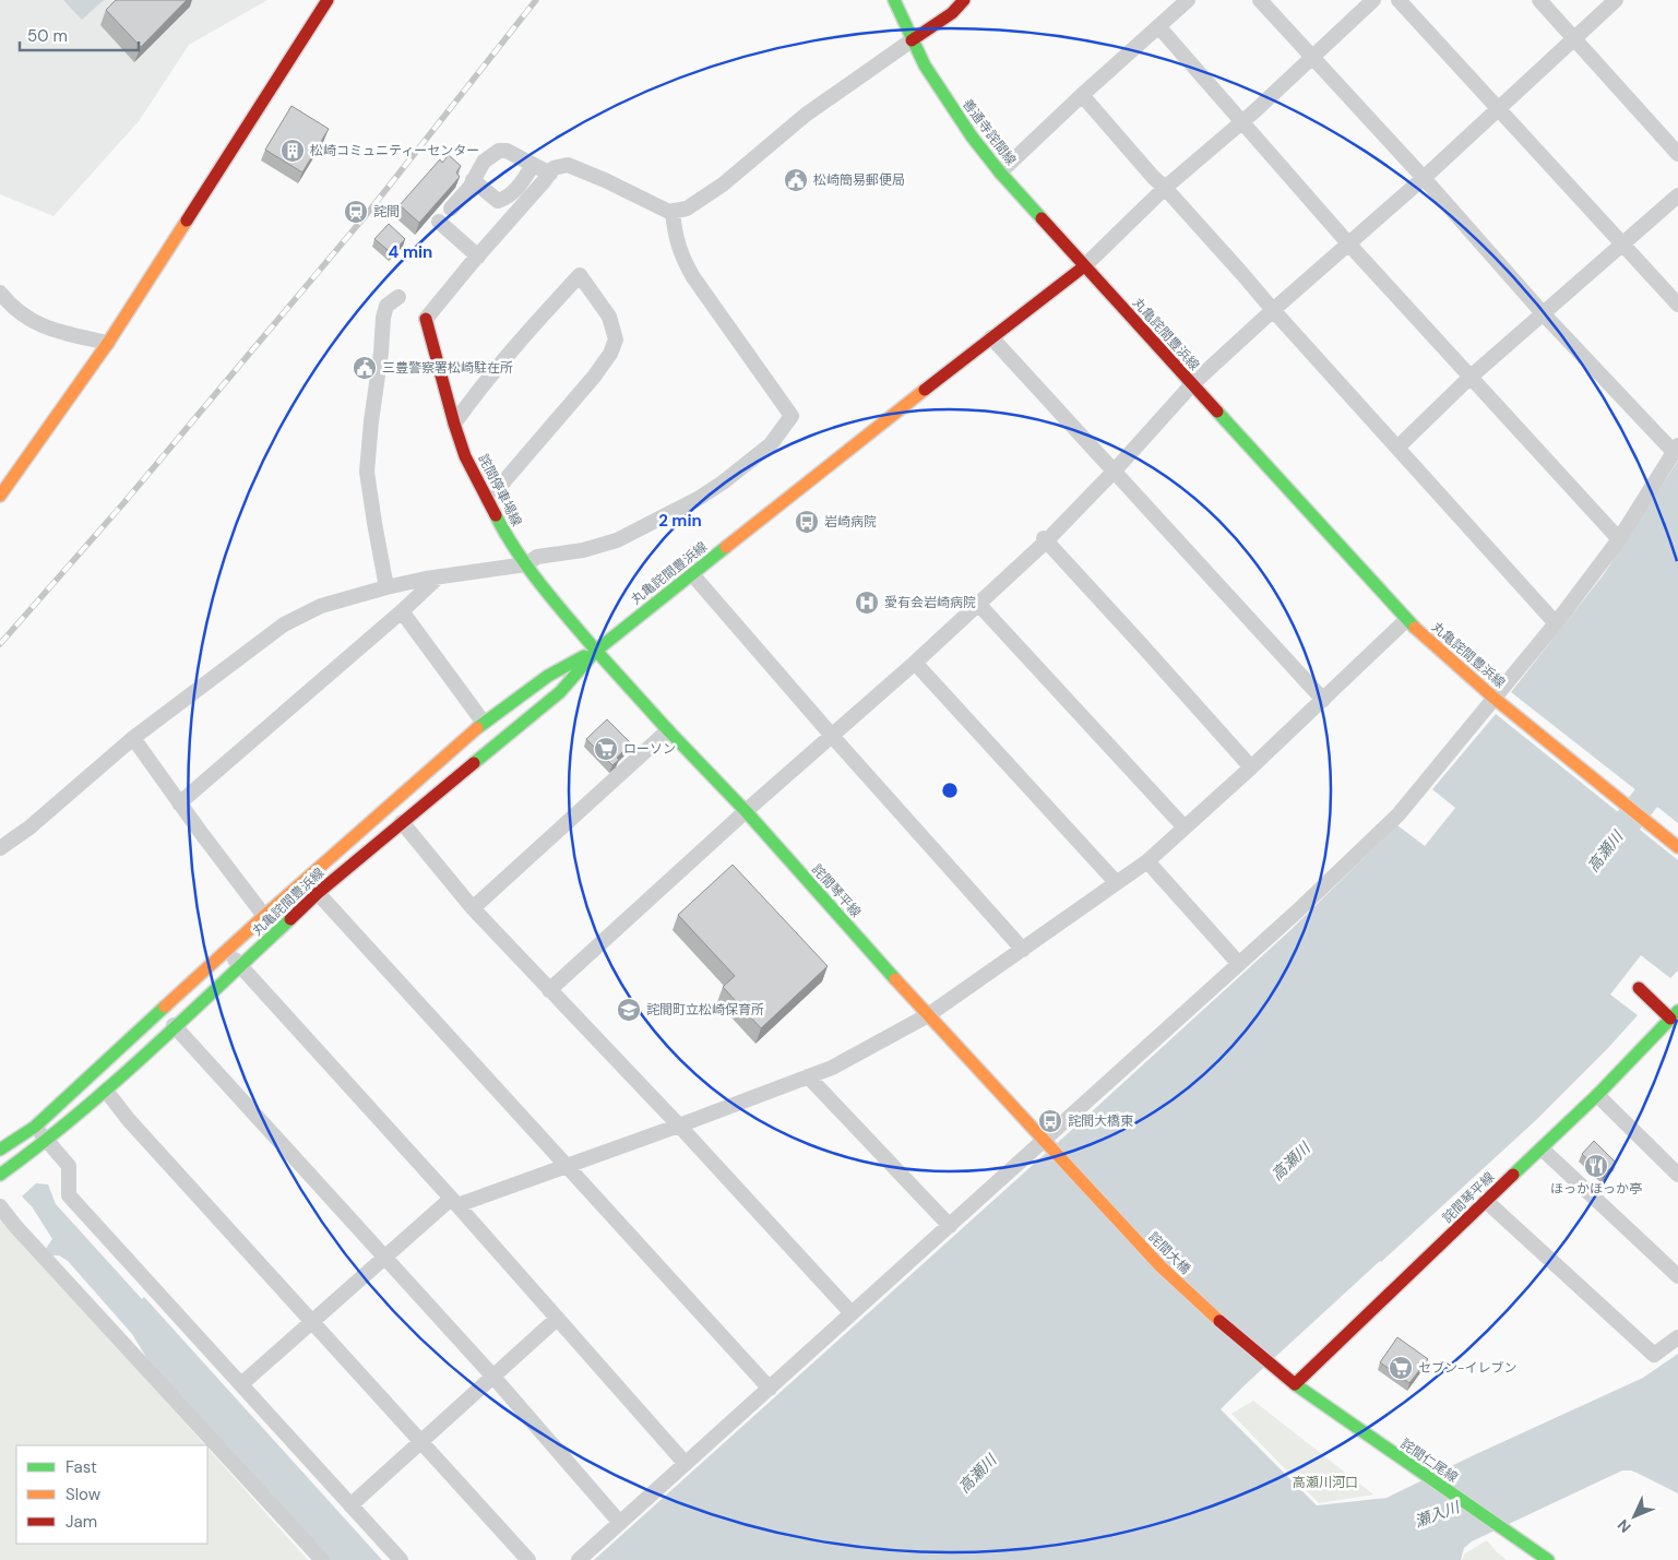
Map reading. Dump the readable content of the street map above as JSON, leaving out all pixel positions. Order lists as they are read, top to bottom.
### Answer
{
  "streets": {
    "main road": [
      "善通寺詫間線",
      "丸亀詫間豊浜線",
      "詫間停車場線",
      "詫間琴平線",
      "詫間大橋",
      "詫間仁尾線"
    ]
  },
  "crossings": [
    ["善通寺詫間線", "丸亀詫間豊浜線"],
    ["丸亀詫間豊浜線", "詫間停車場線"],
    ["丸亀詫間豊浜線", "詫間琴平線"],
    ["詫間停車場線", "詫間琴平線"],
    ["詫間琴平線", "詫間大橋"],
    ["詫間琴平線", "詫間仁尾線"],
    ["詫間大橋", "詫間仁尾線"]
  ],
  "water": ["高瀬川", "瀬入川"],
  "parks": ["高瀬川河口"],
  "places": {
    "building": ["松崎コミュニティーセンター"],
    "public building": ["松崎簡易郵便局", "三豊警察署松崎駐在所"],
    "station": ["詫間"],
    "bus stop": ["岩崎病院", "詫間大橋東"],
    "hospital": ["愛有会岩崎病院"],
    "supermarket": ["ローソン", "セブン-イレブン"],
    "school or university": ["詫間町立松崎保育所"],
    "restaurant": ["ほっかほっか亭"]
  },
  "legend": ["Fast", "Slow", "Jam"],
  "scale_bar": "50 m",
  "north": "bottom left",
  "rings": ["4 min", "2 min"]
}
